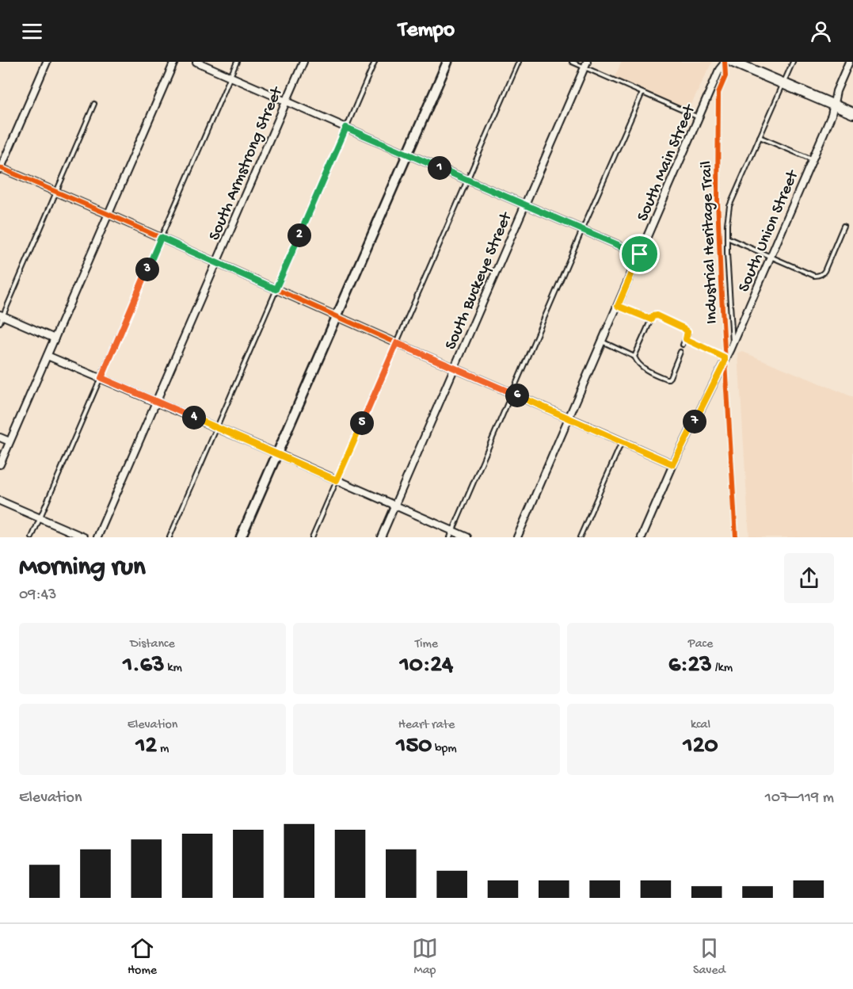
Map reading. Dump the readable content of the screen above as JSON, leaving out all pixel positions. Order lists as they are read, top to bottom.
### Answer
{
  "streets": {
    "street": [
      "South Main Street",
      "South Armstrong Street",
      "South Union Street",
      "South Buckeye Street"
    ],
    "cycle path": ["Industrial Heritage Trail"]
  },
  "page": {
    "header": "Tempo",
    "pins": [
      "1",
      "2",
      "3",
      "6",
      "4",
      "7",
      "5"
    ],
    "heading": ["Morning run", "09:43"],
    "stats": [
      ["Distance", "1.63 km"],
      ["Time", "10:24"],
      ["Pace", "6:23 /km"],
      ["Elevation", "12 m"],
      ["Heart rate", "150 bpm"],
      ["kcal", "120"]
    ],
    "chart": ["Elevation", "107–119 m"],
    "tabs": ["Home", "Map", "Saved"]
  }
}
